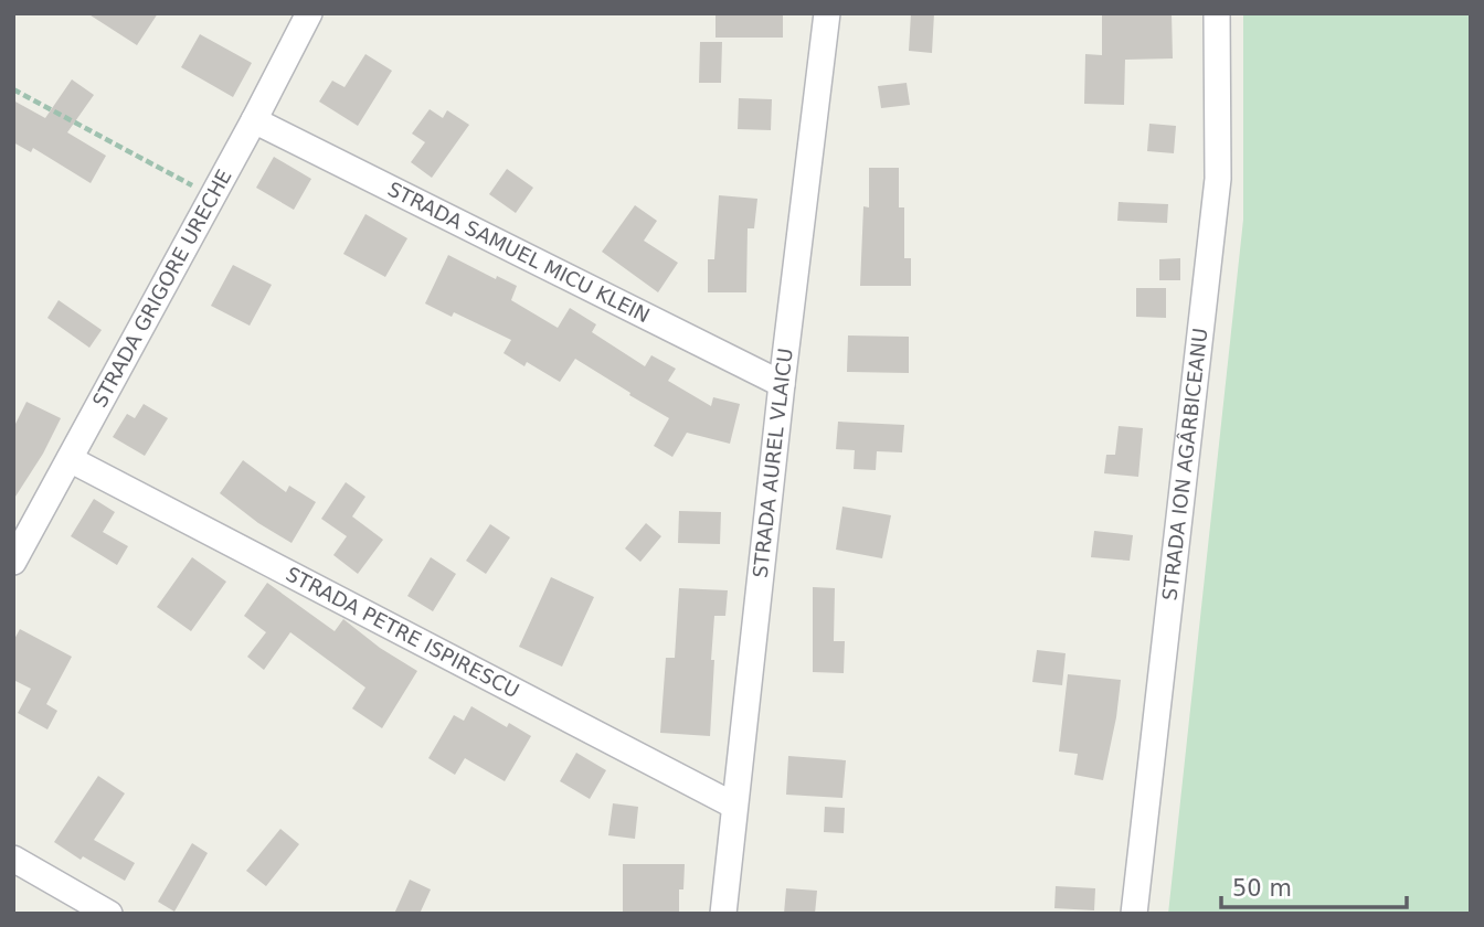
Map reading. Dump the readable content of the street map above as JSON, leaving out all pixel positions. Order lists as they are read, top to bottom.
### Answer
{
  "streets": {
    "street": [
      "STRADA SAMUEL MICU KLEIN",
      "STRADA GRIGORE URECHE",
      "STRADA AUREL VLAICU",
      "STRADA ION AGÂRBICEANU",
      "STRADA PETRE ISPIRESCU"
    ]
  },
  "crossings": [
    ["STRADA SAMUEL MICU KLEIN", "STRADA GRIGORE URECHE"],
    ["STRADA SAMUEL MICU KLEIN", "STRADA AUREL VLAICU"],
    ["STRADA GRIGORE URECHE", "STRADA PETRE ISPIRESCU"],
    ["STRADA AUREL VLAICU", "STRADA PETRE ISPIRESCU"]
  ],
  "scale_bar": "50 m"
}
